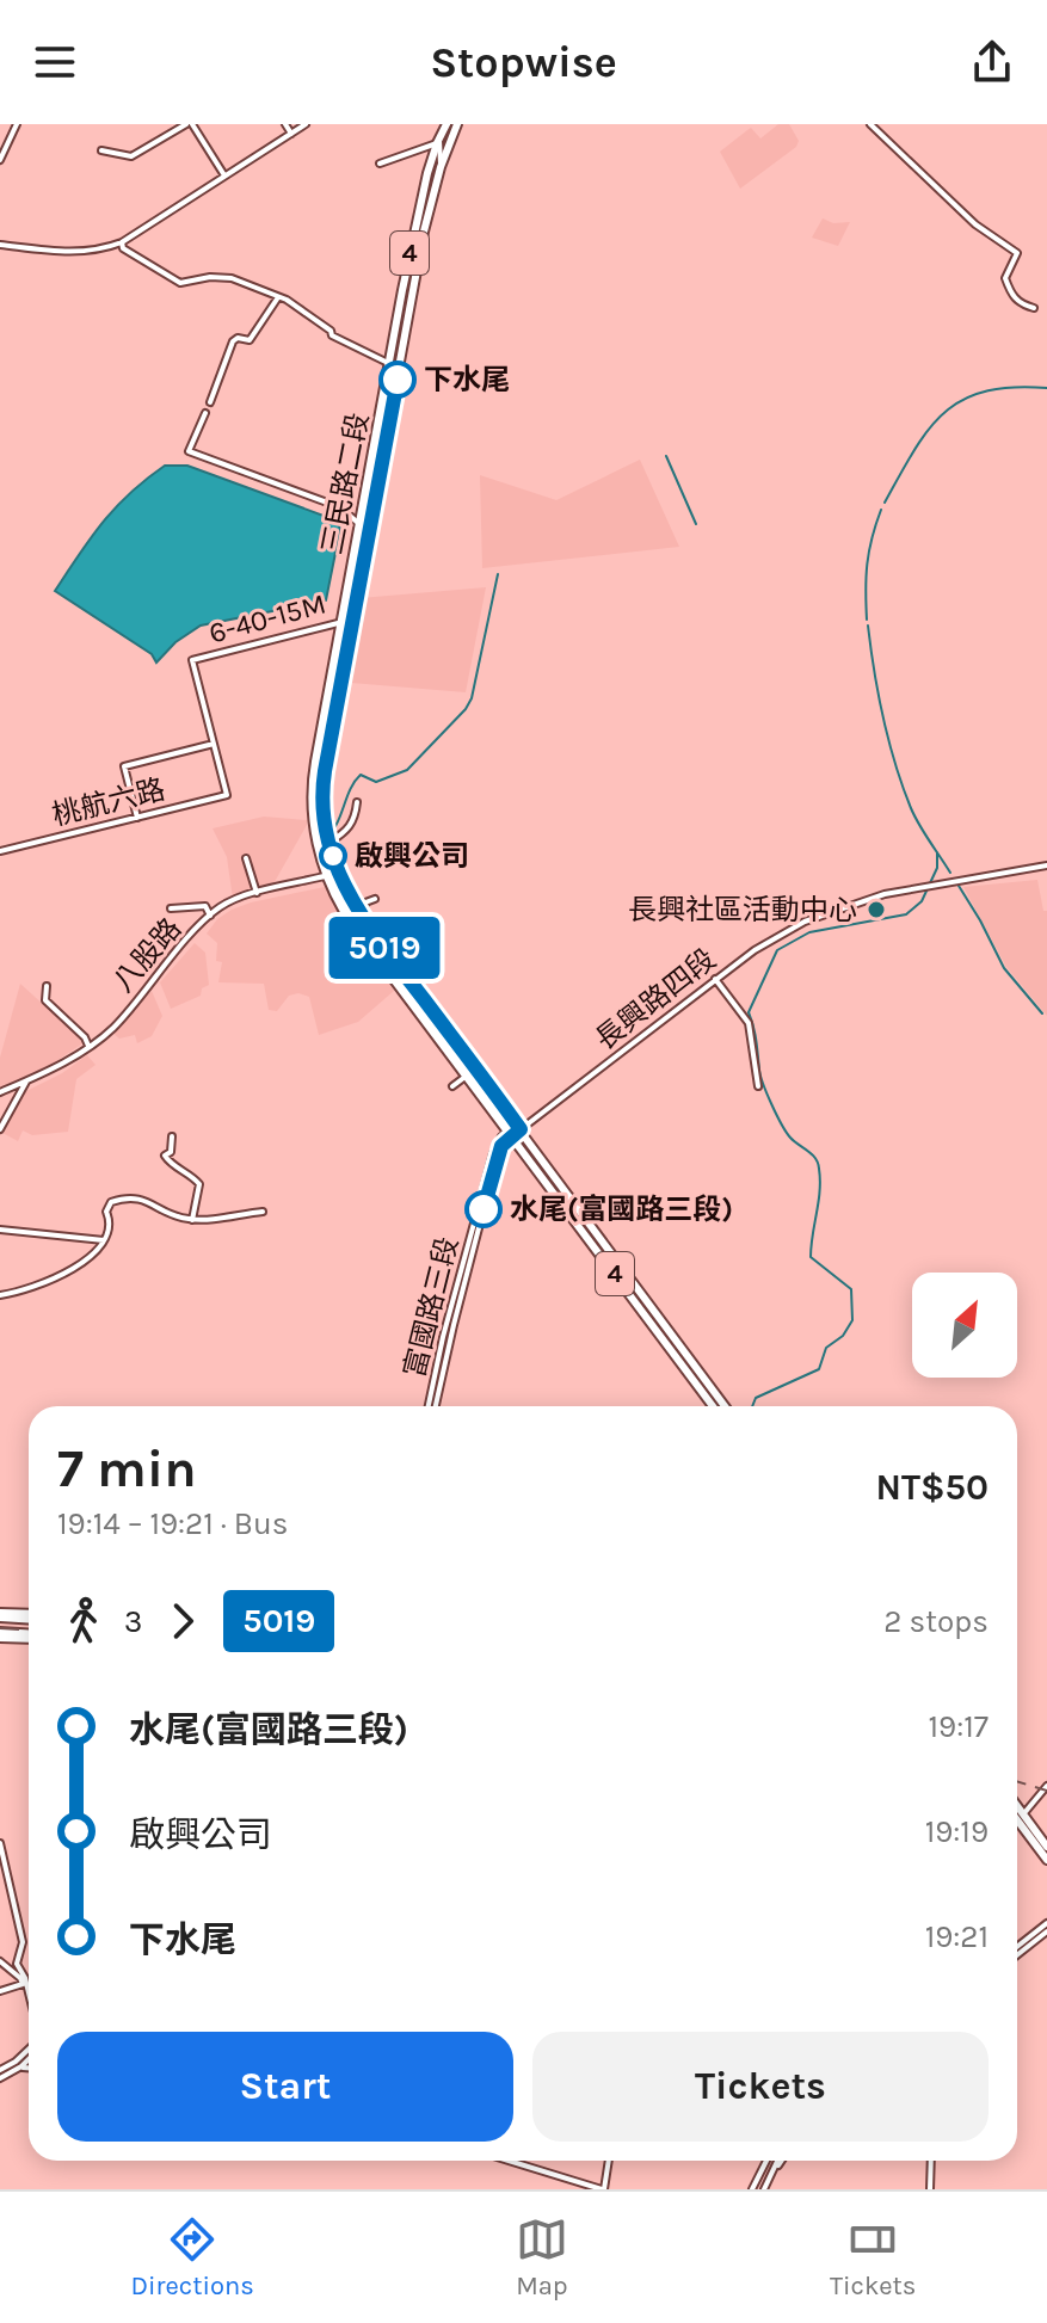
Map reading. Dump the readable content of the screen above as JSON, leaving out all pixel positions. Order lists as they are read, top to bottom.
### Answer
{
  "streets": {
    "main road": ["4", "三民路二段"],
    "street": [
      "6-40-15M",
      "桃航六路",
      "八股路",
      "長興路四段",
      "富國路三段"
    ]
  },
  "crossings": [
    ["4", "三民路二段"],
    ["4", "八股路"],
    ["4", "長興路四段"],
    ["4", "富國路三段"],
    ["三民路二段", "6-40-15M"],
    ["三民路二段", "八股路"],
    ["6-40-15M", "桃航六路"]
  ],
  "places": [
    "下水尾",
    "啟興公司",
    "長興社區活動中心",
    "水尾(富國路三段)"
  ],
  "lines": ["bus line 5019"],
  "north": "top right",
  "page": {
    "header": "Stopwise",
    "on_map": "5019",
    "heading": ["7 min", "19:14 – 19:21 · Bus", "NT$50"],
    "legs": ["3", "5019", "2 stops"],
    "list": [
      {
        "name": "水尾(富國路三段)",
        "value": "19:17"
      },
      {
        "name": "啟興公司",
        "value": "19:19"
      },
      {
        "name": "下水尾",
        "value": "19:21"
      }
    ],
    "buttons": ["Start", "Tickets"],
    "tabs": ["Directions", "Map", "Tickets"]
  }
}
